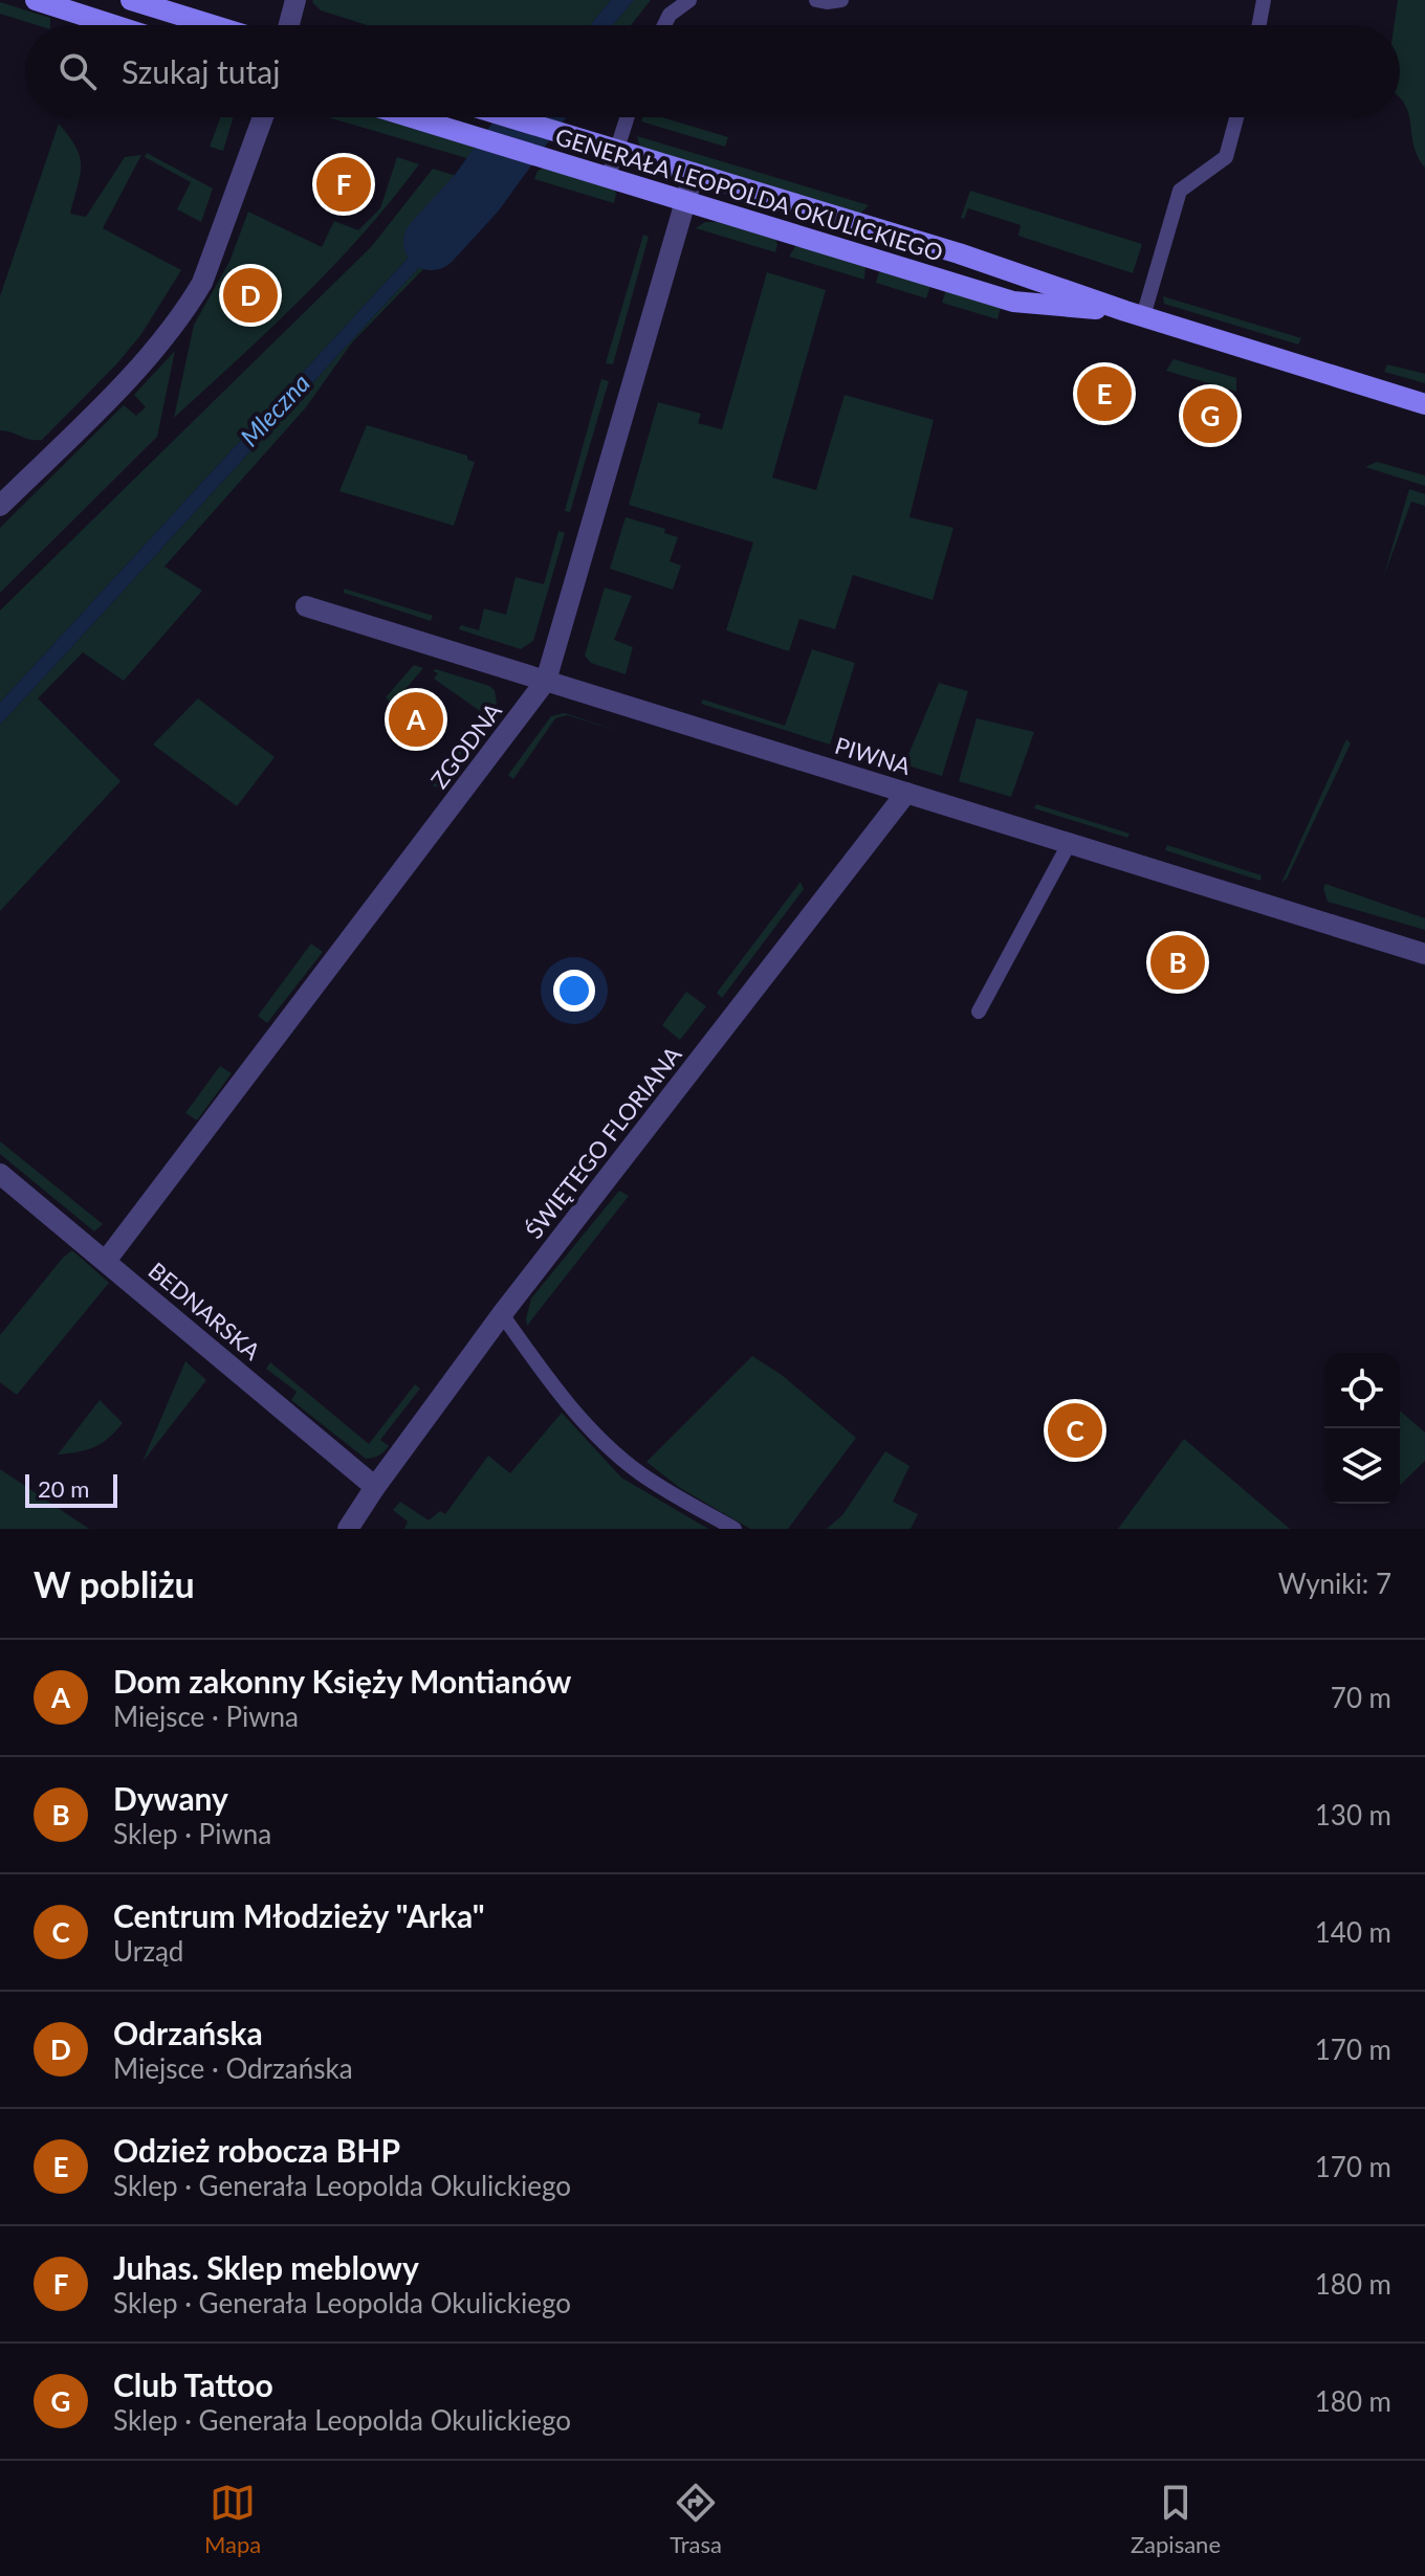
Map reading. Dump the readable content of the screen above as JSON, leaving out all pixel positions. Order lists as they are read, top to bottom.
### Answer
{
  "streets": {
    "main road": ["GENERAŁA LEOPOLDA OKULICKIEGO"],
    "street": [
      "ZGODNA",
      "PIWNA",
      "ŚWIĘTEGO FLORIANA",
      "BEDNARSKA"
    ]
  },
  "crossings": [
    ["GENERAŁA LEOPOLDA OKULICKIEGO", "ZGODNA"],
    ["ZGODNA", "PIWNA"],
    ["ZGODNA", "BEDNARSKA"],
    ["PIWNA", "ŚWIĘTEGO FLORIANA"],
    ["ŚWIĘTEGO FLORIANA", "BEDNARSKA"]
  ],
  "water": ["Mleczna"],
  "scale_bar": "20 m",
  "page": {
    "search": "Szukaj tutaj",
    "pins": [
      "F",
      "D",
      "E",
      "G",
      "A",
      "B",
      "C"
    ],
    "scale": "20 m",
    "heading": ["W pobliżu", "Wyniki: 7"],
    "list": [
      {
        "mark": "A",
        "name": "Dom zakonny Księży Montianów",
        "note": "Miejsce · Piwna",
        "value": "70 m"
      },
      {
        "mark": "B",
        "name": "Dywany",
        "note": "Sklep · Piwna",
        "value": "130 m"
      },
      {
        "mark": "C",
        "name": "Centrum Młodzieży \"Arka\"",
        "note": "Urząd",
        "value": "140 m"
      },
      {
        "mark": "D",
        "name": "Odrzańska",
        "note": "Miejsce · Odrzańska",
        "value": "170 m"
      },
      {
        "mark": "E",
        "name": "Odzież robocza BHP",
        "note": "Sklep · Generała Leopolda Okulickiego",
        "value": "170 m"
      },
      {
        "mark": "F",
        "name": "Juhas. Sklep meblowy",
        "note": "Sklep · Generała Leopolda Okulickiego",
        "value": "180 m"
      },
      {
        "mark": "G",
        "name": "Club Tattoo",
        "note": "Sklep · Generała Leopolda Okulickiego",
        "value": "180 m"
      }
    ],
    "nav": ["Mapa", "Trasa", "Zapisane"]
  }
}
